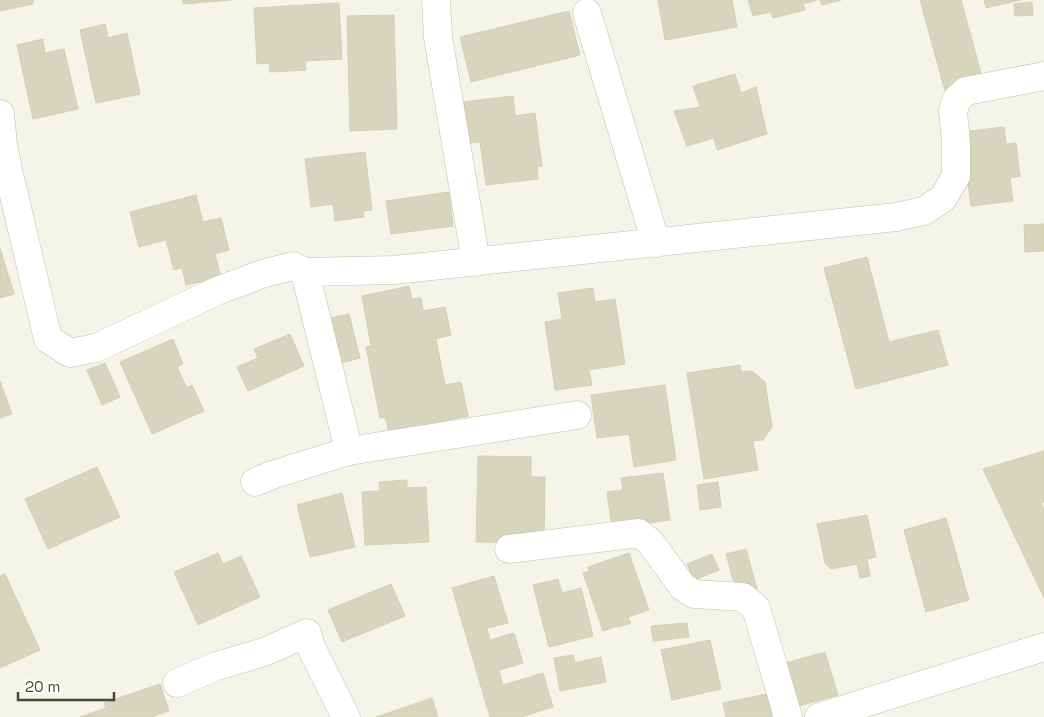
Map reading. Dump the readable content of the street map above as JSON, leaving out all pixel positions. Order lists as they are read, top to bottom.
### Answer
{
  "scale_bar": "20 m"
}
